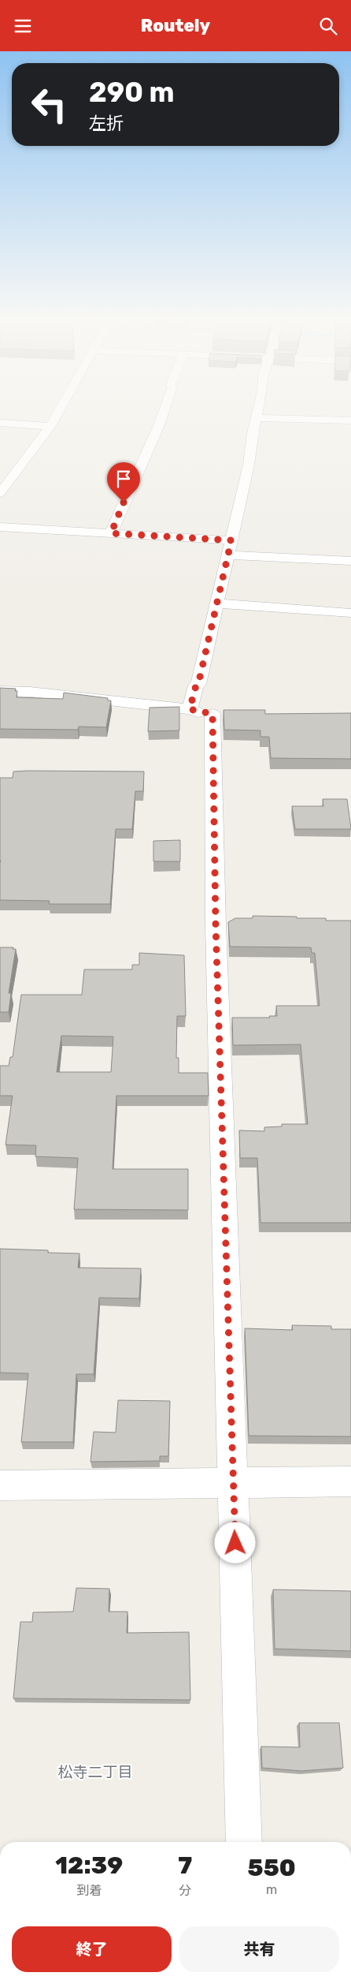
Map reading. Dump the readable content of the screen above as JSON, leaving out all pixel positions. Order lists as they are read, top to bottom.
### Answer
{
  "districts": ["松寺二丁目"],
  "page": {
    "header": "Routely",
    "turn": ["290 m", "左折"],
    "eta": [
      "12:39",
      "到着",
      "7",
      "分",
      "550",
      "m"
    ],
    "buttons": ["終了", "共有"]
  }
}
